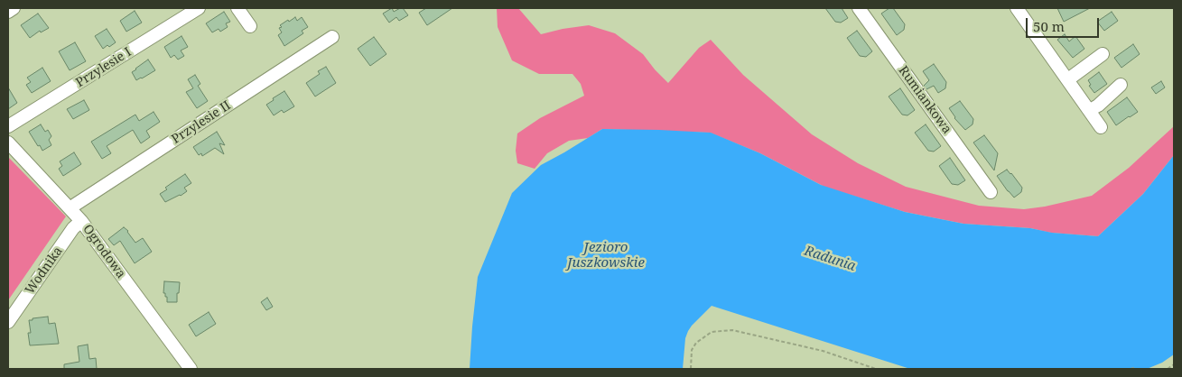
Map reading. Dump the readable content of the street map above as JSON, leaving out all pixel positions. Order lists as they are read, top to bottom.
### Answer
{
  "streets": {
    "street": [
      "Przylesie I",
      "Rumiankowa",
      "Przylesie II",
      "Ogrodowa",
      "Wodnika"
    ]
  },
  "crossings": [
    ["Przylesie II", "Ogrodowa"],
    ["Ogrodowa", "Wodnika"]
  ],
  "water": ["Jezioro Juszkowskie", "Radunia"],
  "scale_bar": "50 m"
}
